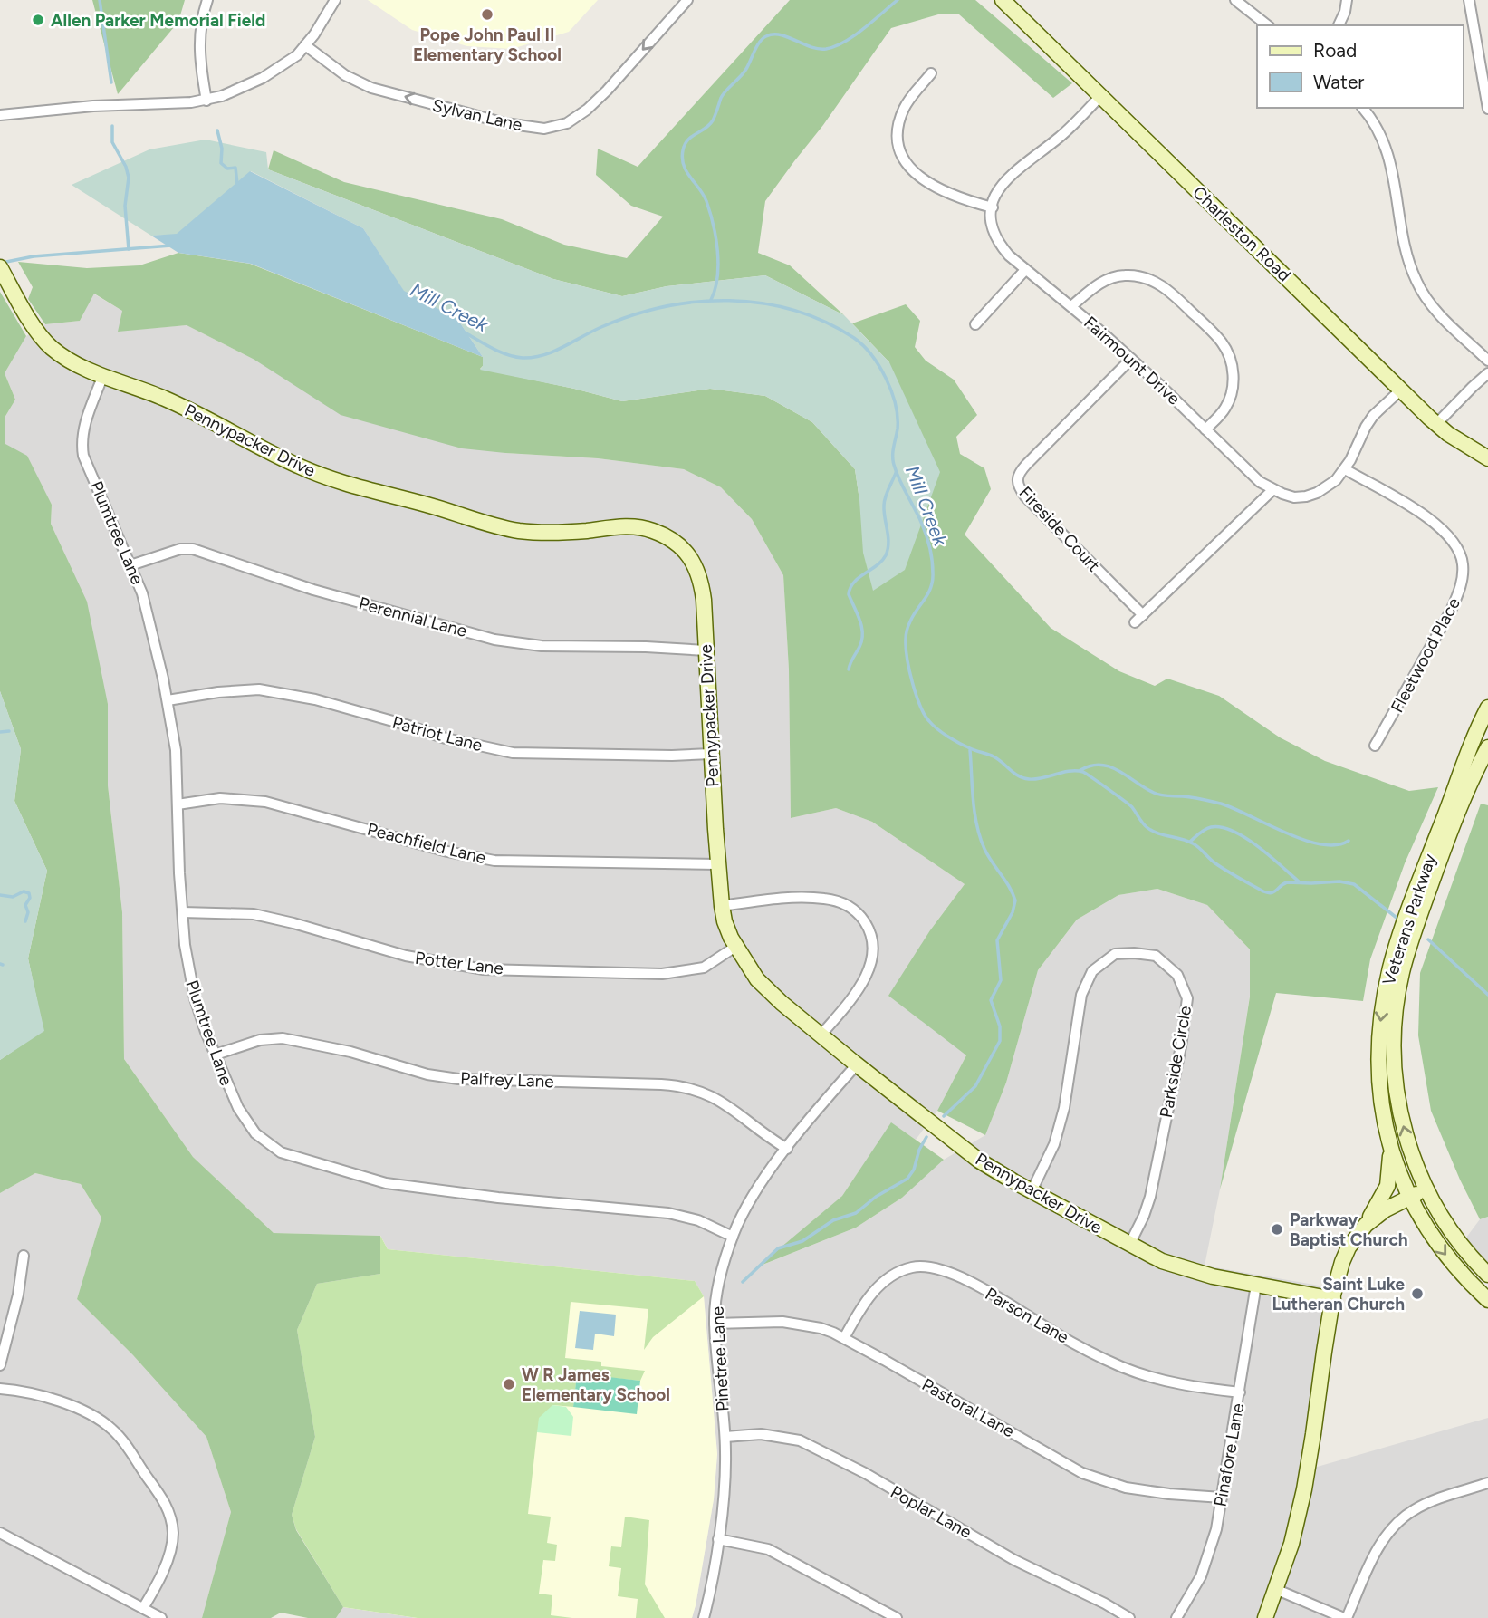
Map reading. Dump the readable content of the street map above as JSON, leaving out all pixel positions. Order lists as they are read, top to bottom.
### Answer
{
  "streets": {
    "street": [
      "Sylvan Lane",
      "Charleston Road",
      "Fairmount Drive",
      "Pennypacker Drive",
      "Fireside Court",
      "Plumtree Lane",
      "Perennial Lane",
      "Fleetwood Place",
      "Patriot Lane",
      "Peachfield Lane",
      "Veterans Parkway",
      "Potter Lane",
      "Parkside Circle",
      "Palfrey Lane",
      "Parson Lane",
      "Pinetree Lane",
      "Pastoral Lane",
      "Pinafore Lane",
      "Poplar Lane"
    ]
  },
  "crossings": [
    ["Charleston Road", "Fairmount Drive"],
    ["Fairmount Drive", "Fireside Court"],
    ["Fairmount Drive", "Fleetwood Place"],
    ["Pennypacker Drive", "Plumtree Lane"],
    ["Pennypacker Drive", "Perennial Lane"],
    ["Pennypacker Drive", "Patriot Lane"],
    ["Pennypacker Drive", "Peachfield Lane"],
    ["Pennypacker Drive", "Potter Lane"],
    ["Pennypacker Drive", "Parkside Circle"],
    ["Pennypacker Drive", "Pinetree Lane"],
    ["Pennypacker Drive", "Pinafore Lane"],
    ["Plumtree Lane", "Perennial Lane"],
    ["Plumtree Lane", "Patriot Lane"],
    ["Plumtree Lane", "Peachfield Lane"],
    ["Plumtree Lane", "Potter Lane"],
    ["Plumtree Lane", "Palfrey Lane"],
    ["Plumtree Lane", "Pinetree Lane"],
    ["Palfrey Lane", "Pinetree Lane"],
    ["Parson Lane", "Pastoral Lane"],
    ["Parson Lane", "Pinafore Lane"],
    ["Pinetree Lane", "Pastoral Lane"],
    ["Pinetree Lane", "Poplar Lane"],
    ["Pastoral Lane", "Pinafore Lane"]
  ],
  "one_way": ["Sylvan Lane"],
  "water": ["Mill Creek"],
  "places": [
    "Pope John Paul II Elementary School",
    "Allen Parker Memorial Field",
    "Parkway Baptist Church",
    "Saint Luke Lutheran Church",
    "W R James Elementary School"
  ],
  "legend": ["Road", "Water"]
}
